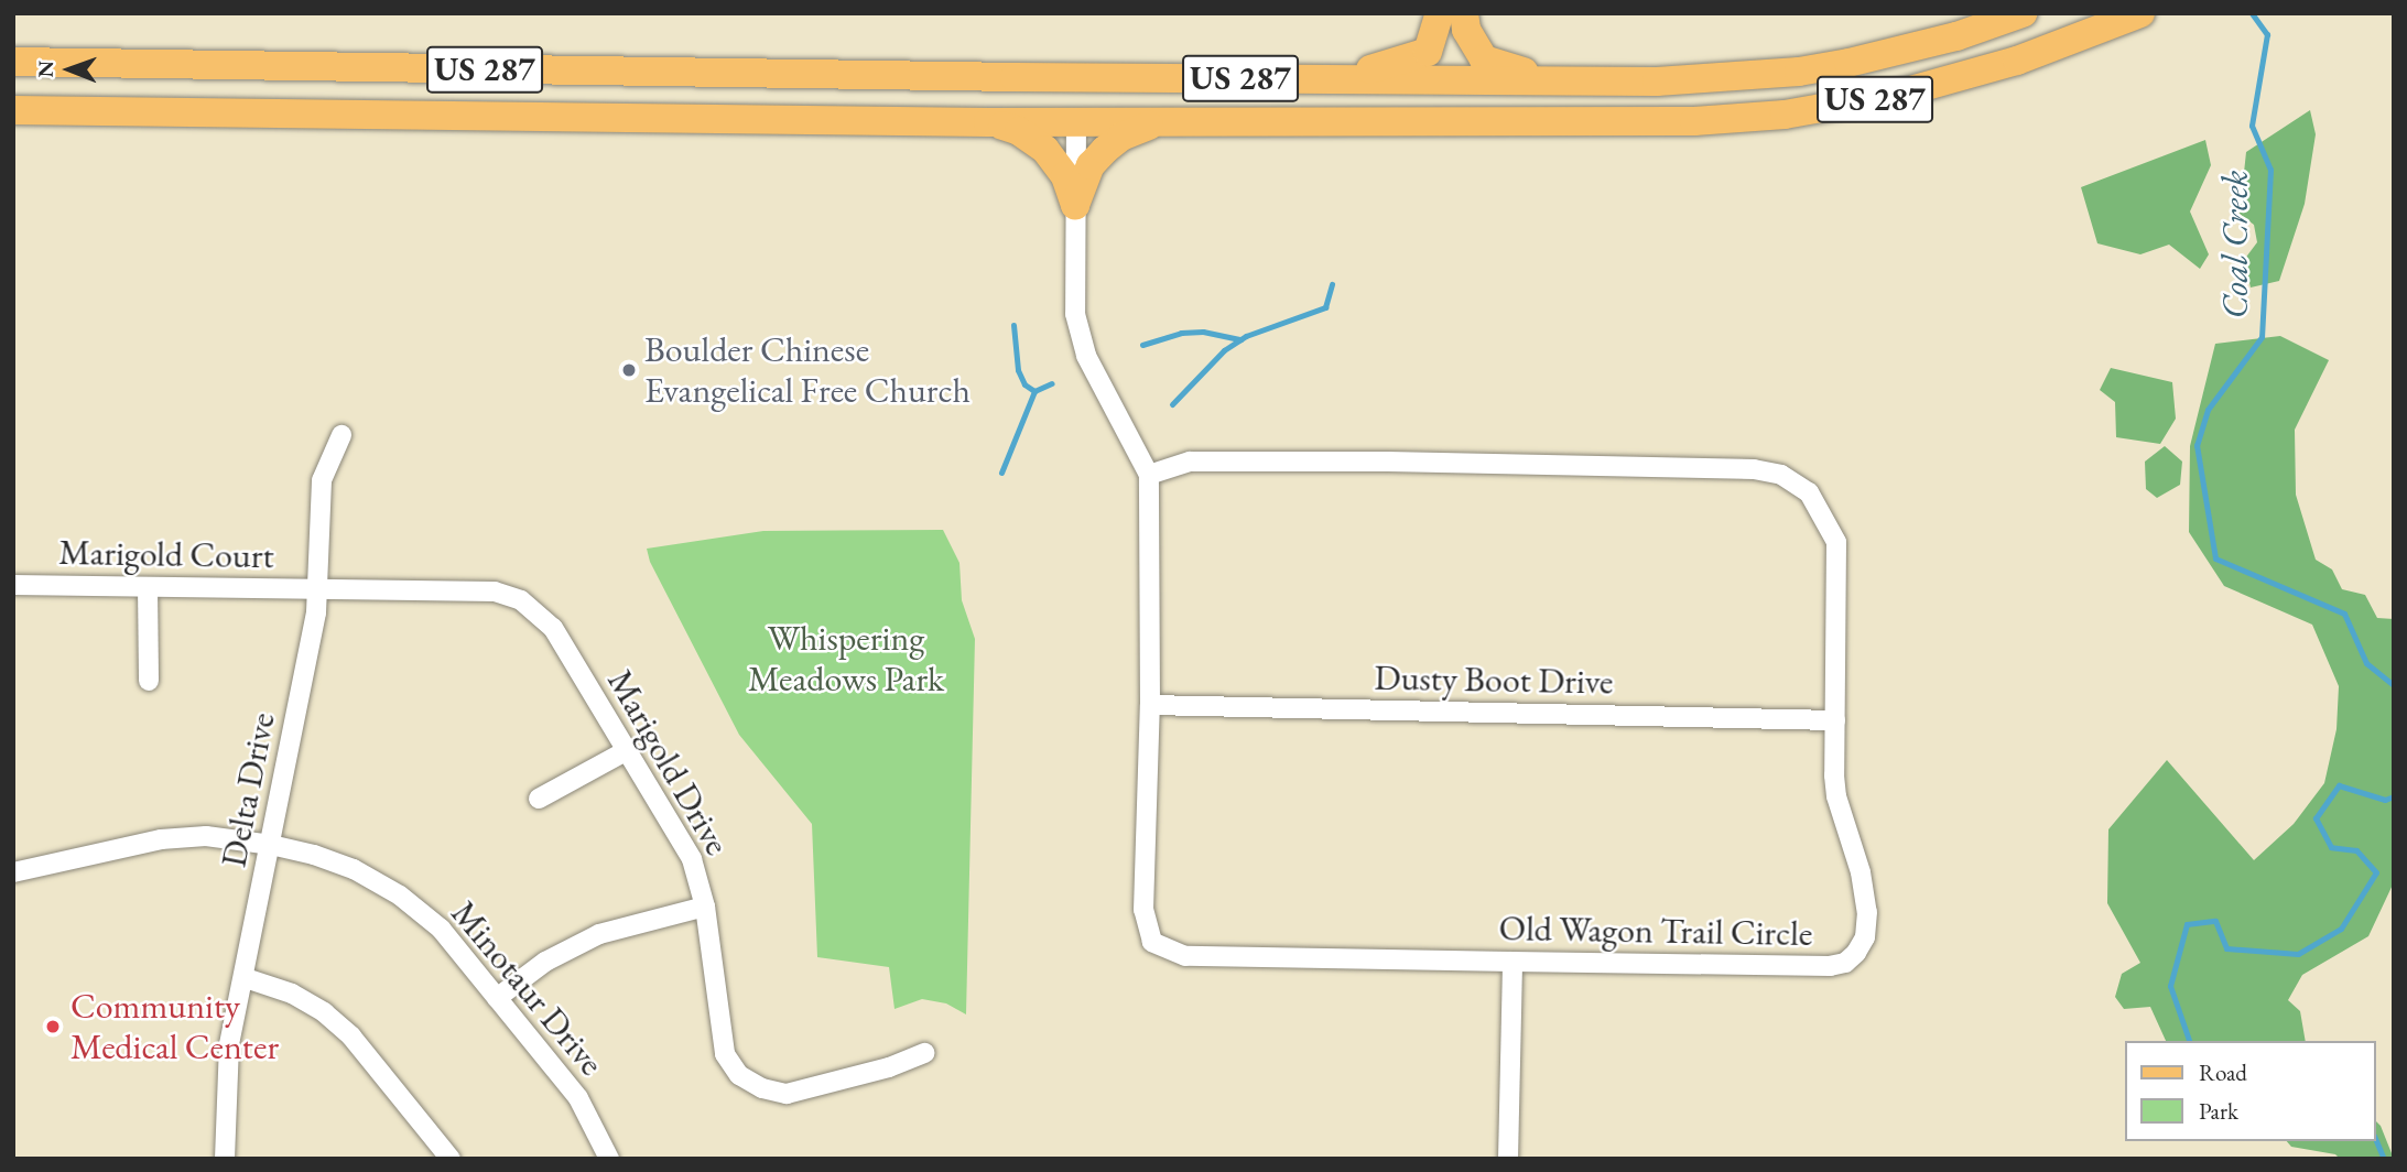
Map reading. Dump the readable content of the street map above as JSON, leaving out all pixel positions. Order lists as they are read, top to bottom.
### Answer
{
  "streets": {
    "main road": ["US 287"],
    "street": [
      "Marigold Court",
      "Dusty Boot Drive",
      "Marigold Drive",
      "Delta Drive",
      "Old Wagon Trail Circle",
      "Minotaur Drive"
    ]
  },
  "crossings": [
    ["US 287", "Old Wagon Trail Circle"],
    ["Marigold Court", "Marigold Drive"],
    ["Marigold Court", "Delta Drive"],
    ["Dusty Boot Drive", "Old Wagon Trail Circle"],
    ["Marigold Drive", "Delta Drive"],
    ["Delta Drive", "Minotaur Drive"]
  ],
  "water": ["Coal Creek"],
  "parks": ["Whispering Meadows Park"],
  "places": ["Boulder Chinese Evangelical Free Church", "Community Medical Center"],
  "legend": ["Road", "Park"],
  "north": "left"
}
